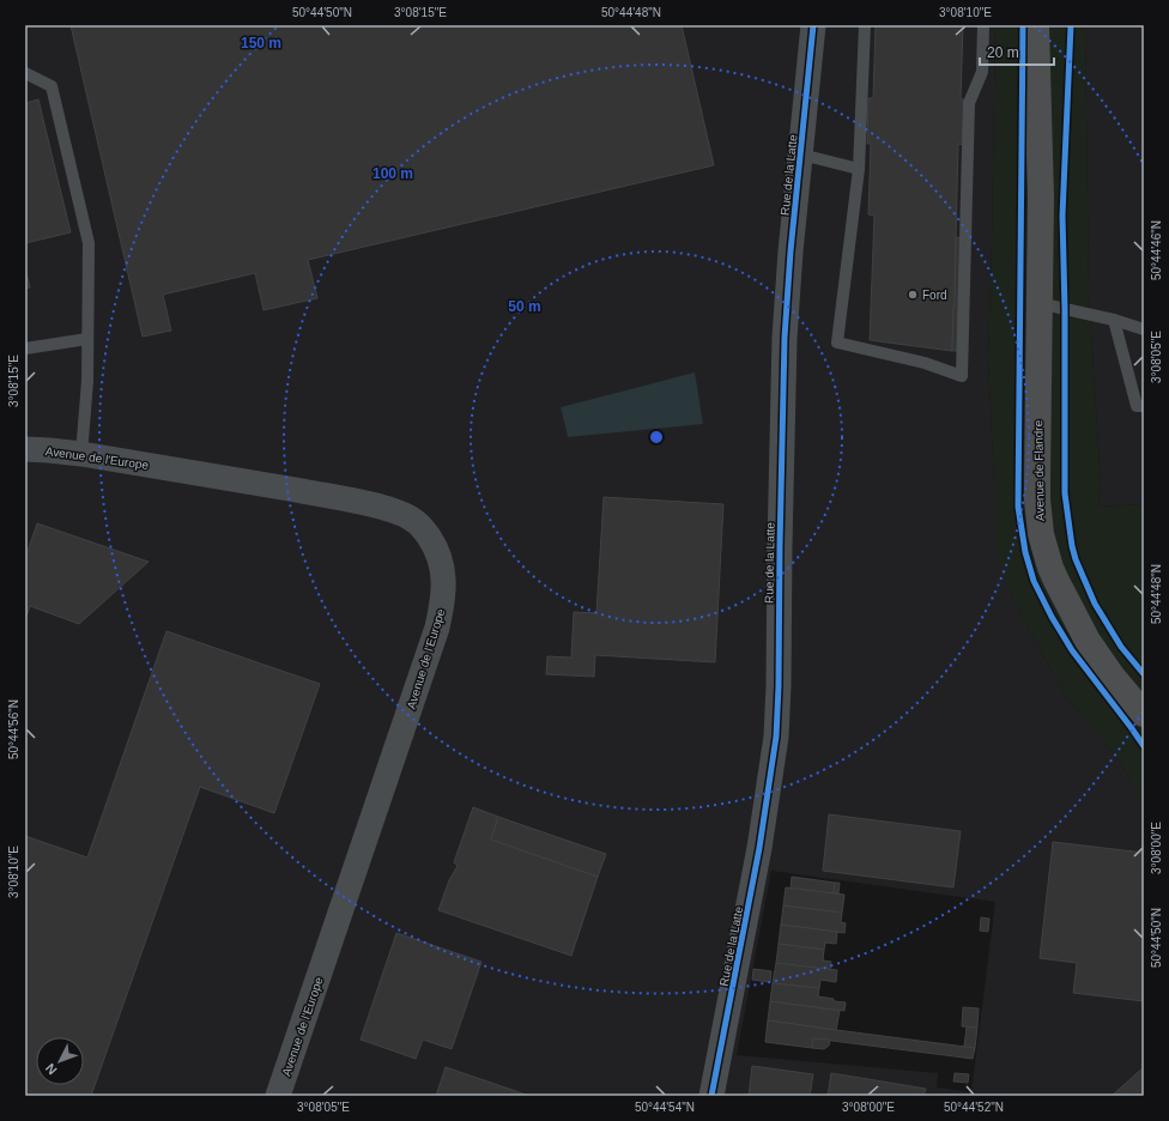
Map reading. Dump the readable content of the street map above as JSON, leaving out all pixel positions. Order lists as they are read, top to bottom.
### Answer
{
  "streets": {
    "main road": ["Avenue de Flandre"],
    "street": ["Rue de la Latte", "Avenue de l'Europe"]
  },
  "places": ["Ford"],
  "scale_bar": "20 m",
  "north": "bottom left",
  "coordinates": [
    "50°44'50\"N",
    "3°08'15\"E",
    "50°44'48\"N",
    "3°08'10\"E",
    "50°44'46\"N",
    "3°08'05\"E",
    "50°44'56\"N",
    "3°08'00\"E",
    "50°44'54\"N",
    "50°44'52\"N"
  ],
  "rings": ["150 m", "100 m", "50 m"]
}
